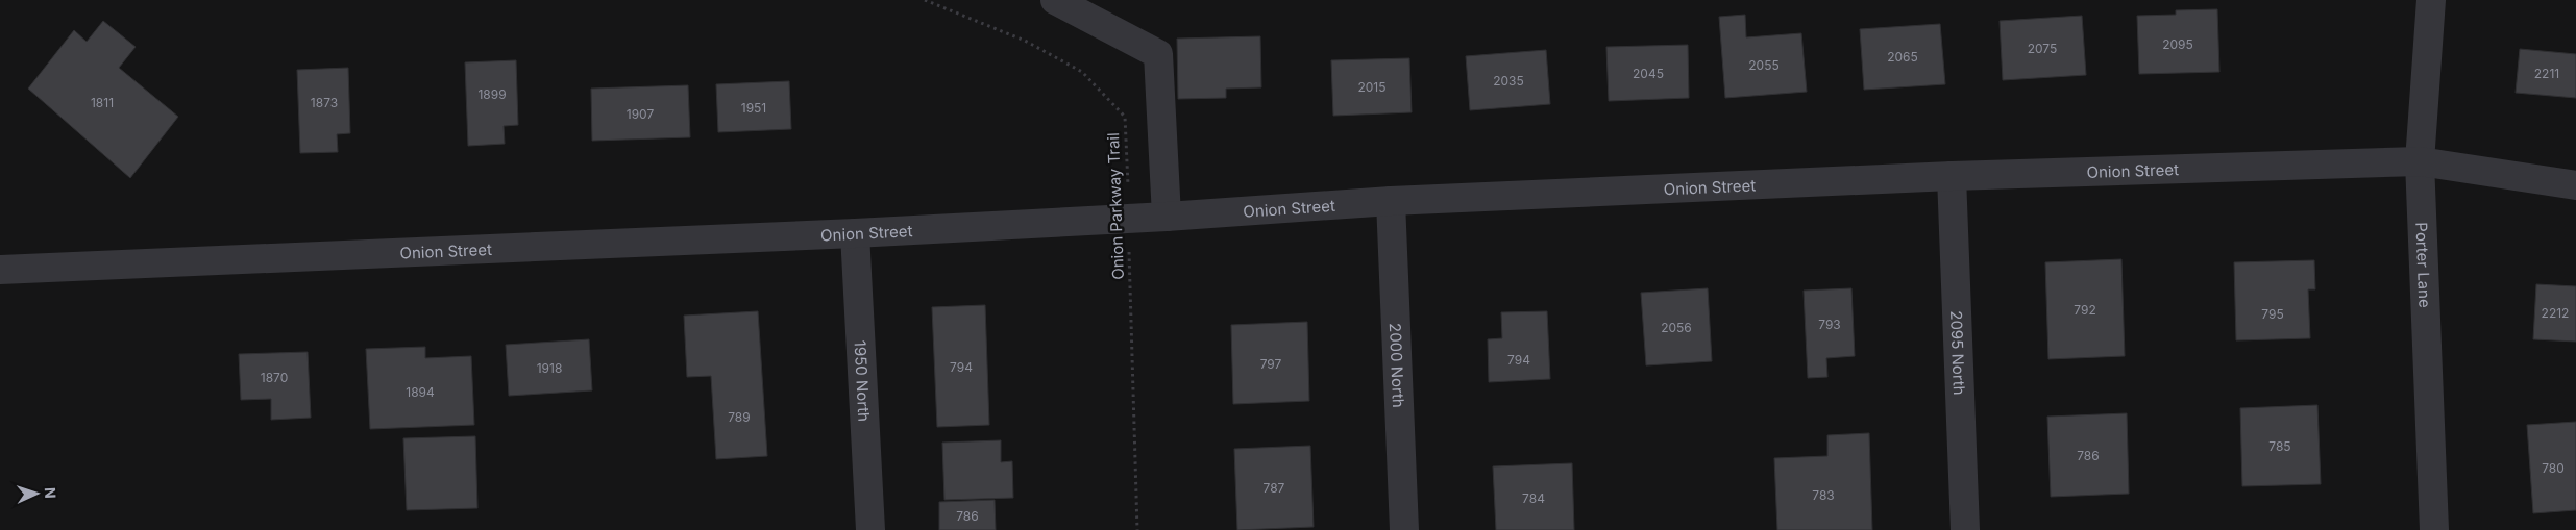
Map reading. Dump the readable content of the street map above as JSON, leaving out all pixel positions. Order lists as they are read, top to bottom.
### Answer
{
  "streets": {
    "street": [
      "Onion Street",
      "Porter Lane",
      "2095 North",
      "2000 North",
      "1950 North"
    ],
    "path": ["Onion Parkway Trail"]
  },
  "crossings": [
    ["Onion Street", "Onion Parkway Trail"],
    ["Onion Street", "Porter Lane"],
    ["Onion Street", "2095 North"],
    ["Onion Street", "2000 North"],
    ["Onion Street", "1950 North"]
  ],
  "house_numbers": [
    "2095",
    "2075",
    "2065",
    "2055",
    "2045",
    "2211",
    "2035",
    "2015",
    "1899",
    "1811",
    "1873",
    "1951",
    "1907",
    "792",
    "2212",
    "795",
    "793",
    "2056",
    "794",
    "797",
    "794",
    "1918",
    "1870",
    "1894",
    "789",
    "785",
    "786",
    "780",
    "787",
    "783",
    "784",
    "786"
  ],
  "north": "right"
}
